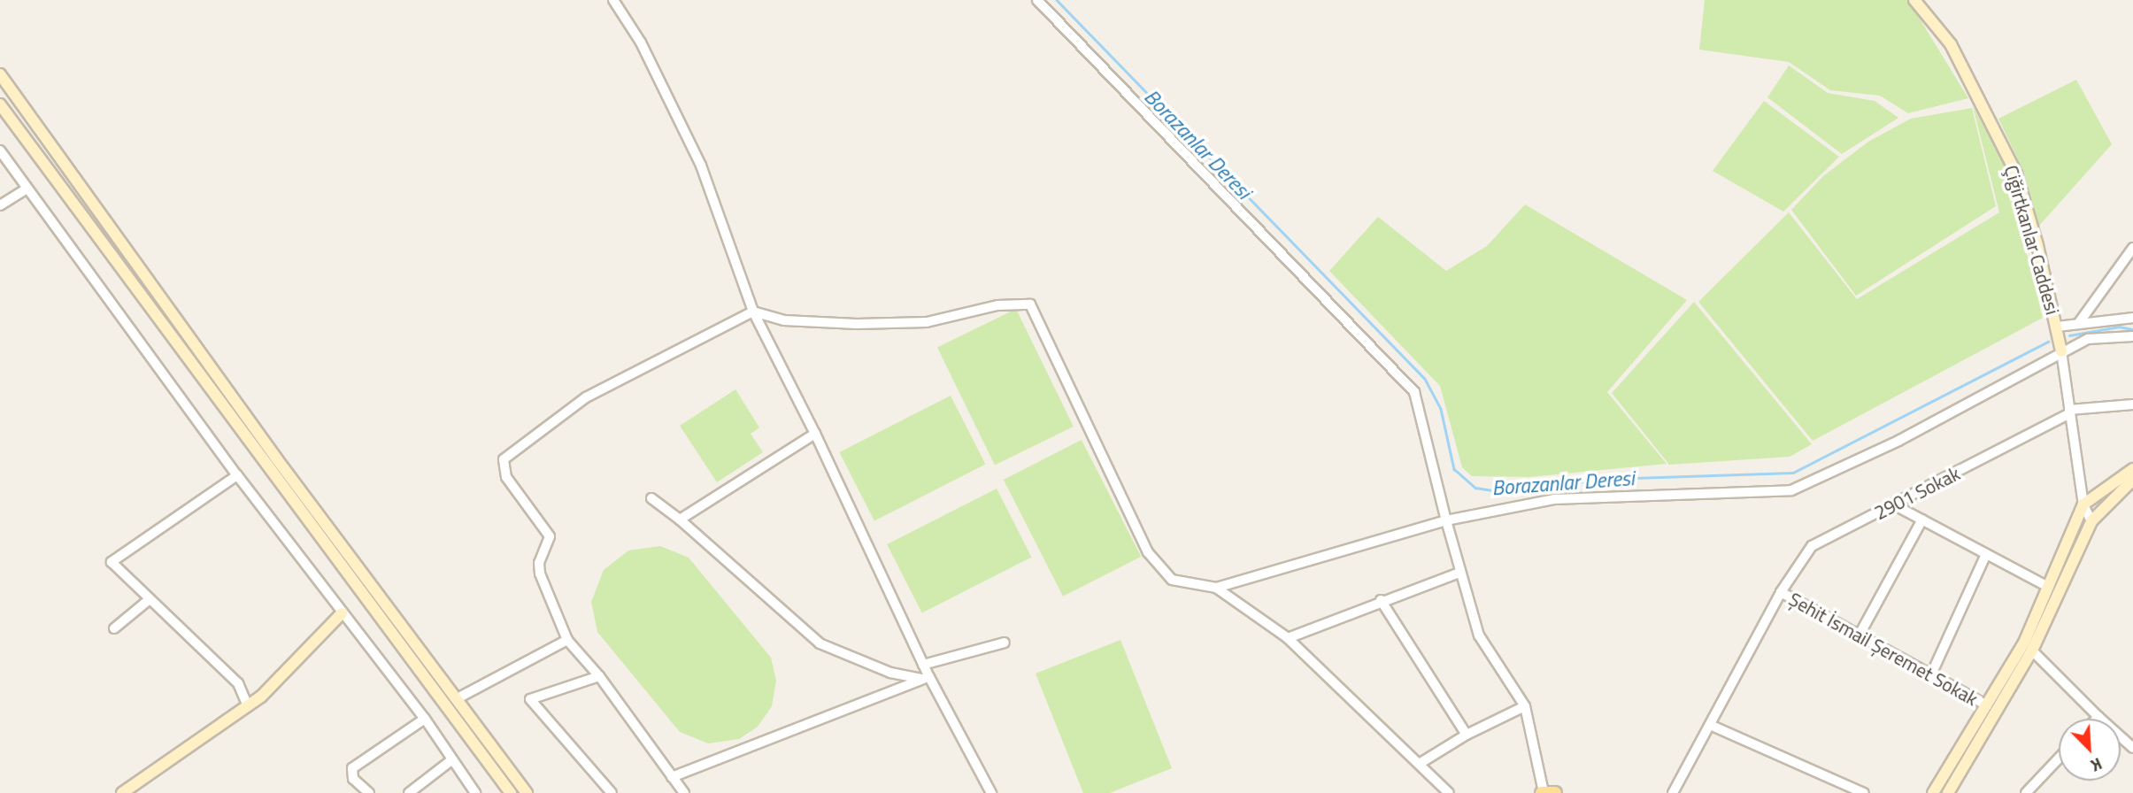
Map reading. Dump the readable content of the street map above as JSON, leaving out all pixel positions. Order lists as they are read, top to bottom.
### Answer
{
  "streets": {
    "main road": ["Çiğirtkanlar Caddesi"],
    "street": ["2901 Sokak", "Şehit İsmail Şeremet Sokak"]
  },
  "crossings": [
    ["Çiğirtkanlar Caddesi", "2901 Sokak"],
    ["2901 Sokak", "Şehit İsmail Şeremet Sokak"]
  ],
  "water": ["Borazanlar Deresi"],
  "north": "bottom right"
}
